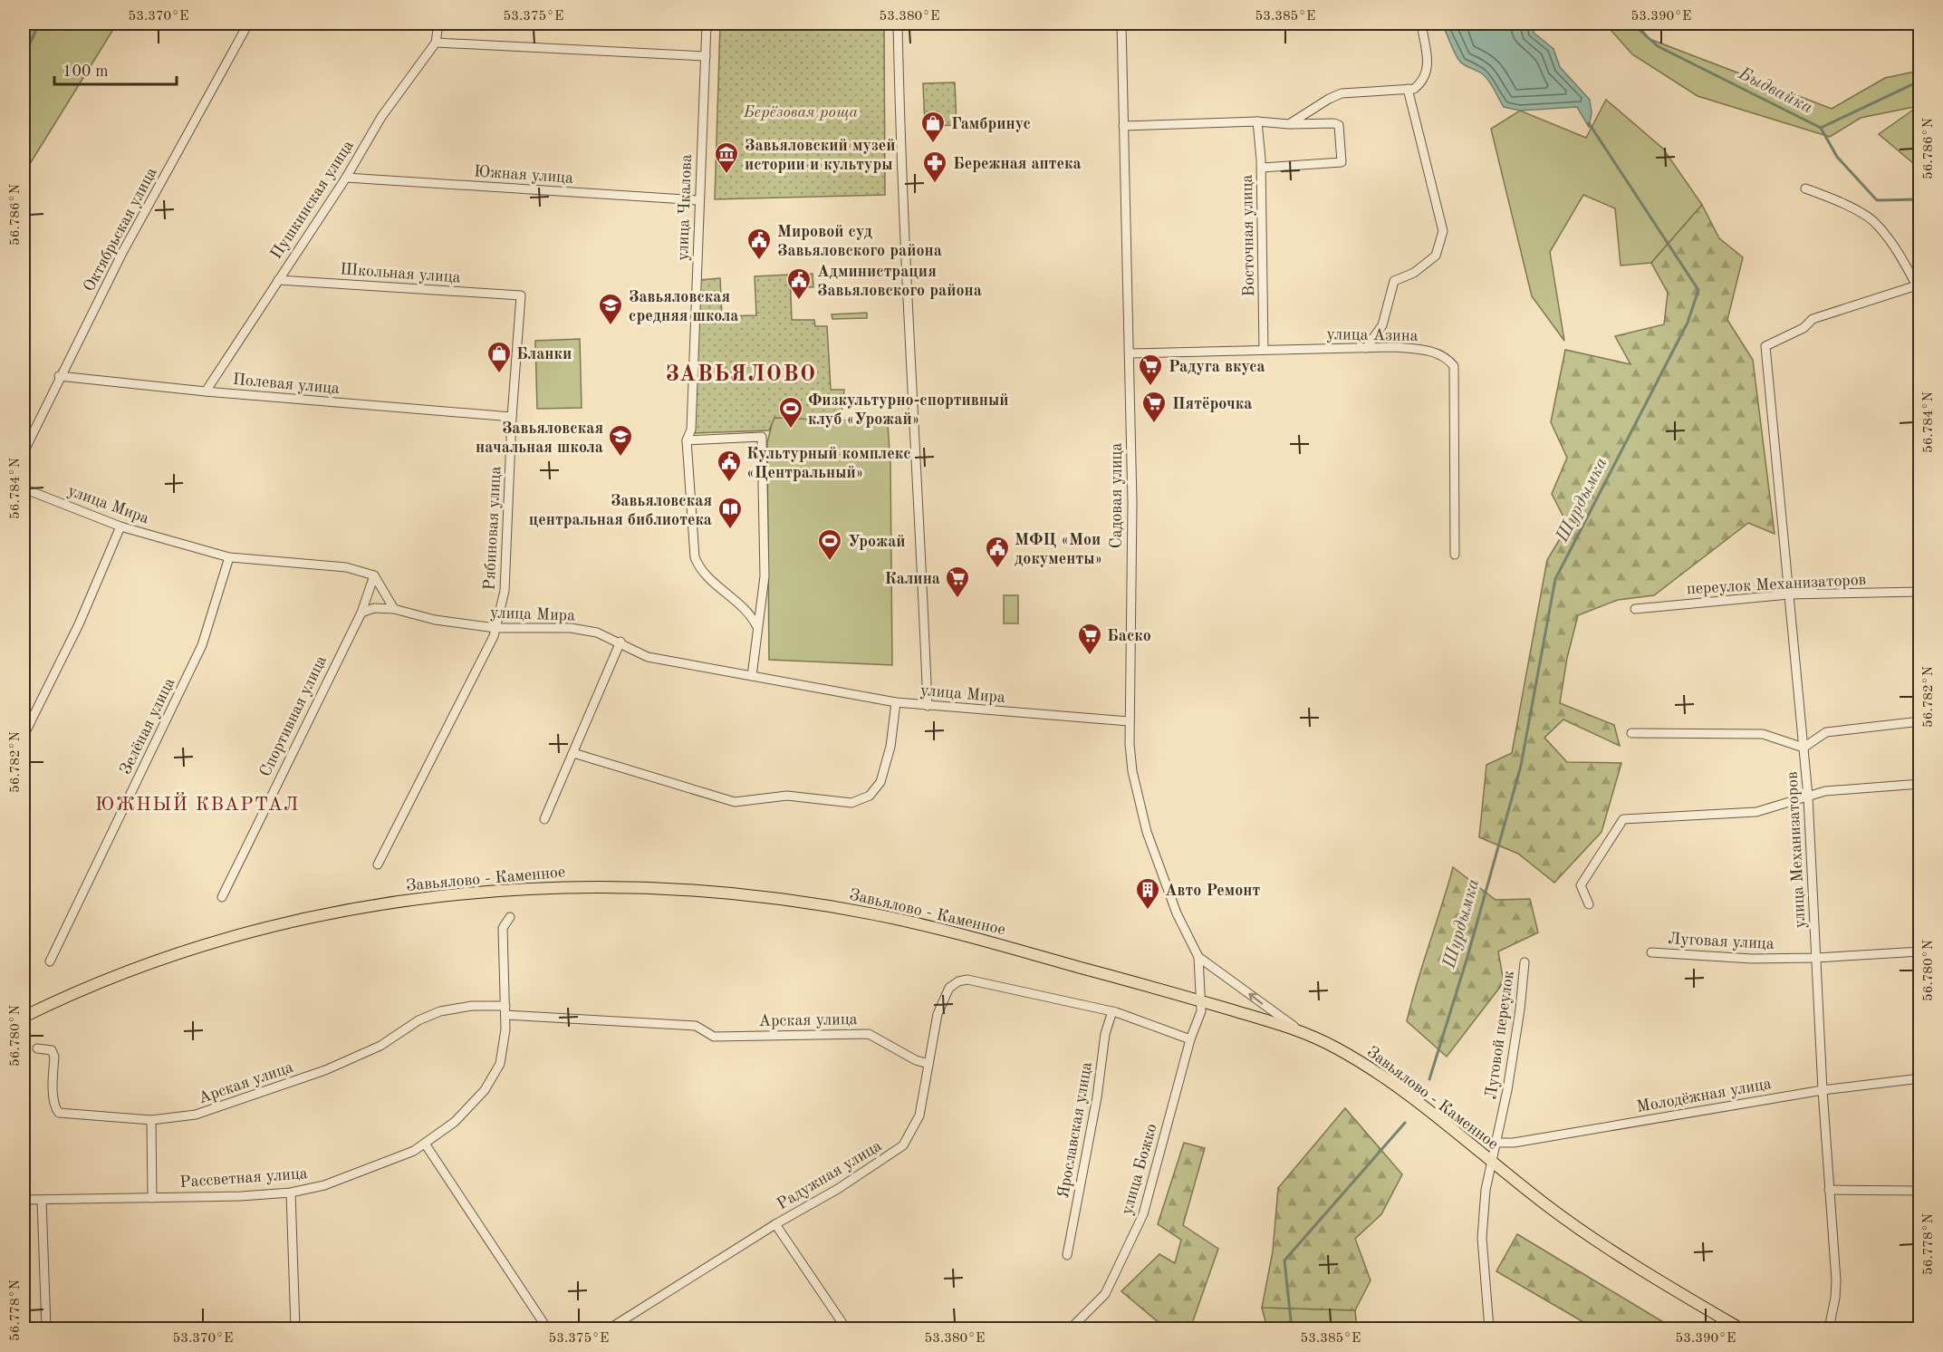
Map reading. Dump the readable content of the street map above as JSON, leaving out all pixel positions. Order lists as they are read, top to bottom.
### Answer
{
  "streets": {
    "main road": ["Завьялово - Каменное"],
    "street": [
      "Южная улица",
      "Пушкинская улица",
      "улица Чкалова",
      "Октябрьская улица",
      "Восточная улица",
      "Школьная улица",
      "улица Азина",
      "Полевая улица",
      "Садовая улица",
      "улица Мира",
      "Рябиновая улица",
      "переулок Механизаторов",
      "Спортивная улица",
      "Зелёная улица",
      "улица Механизаторов",
      "Луговая улица",
      "Арская улица",
      "Луговой переулок",
      "Молодёжная улица",
      "Ярославская улица",
      "улица Божко",
      "Радужная улица",
      "Рассветная улица"
    ]
  },
  "crossings": [
    ["Южная улица", "Пушкинская улица"],
    ["Южная улица", "улица Чкалова"],
    ["Пушкинская улица", "Школьная улица"],
    ["Пушкинская улица", "Полевая улица"],
    ["Октябрьская улица", "Полевая улица"],
    ["Восточная улица", "улица Азина"],
    ["Школьная улица", "Рябиновая улица"],
    ["улица Азина", "Садовая улица"],
    ["Полевая улица", "Рябиновая улица"],
    ["Садовая улица", "улица Мира"],
    ["Садовая улица", "улица Божко"],
    ["улица Мира", "Рябиновая улица"],
    ["улица Мира", "Спортивная улица"],
    ["улица Мира", "Зелёная улица"],
    ["переулок Механизаторов", "улица Механизаторов"],
    ["улица Механизаторов", "Луговая улица"],
    ["улица Механизаторов", "Молодёжная улица"],
    ["Завьялово - Каменное", "Луговой переулок"],
    ["Завьялово - Каменное", "улица Божко"],
    ["Арская улица", "Радужная улица"],
    ["Арская улица", "Рассветная улица"],
    ["Луговой переулок", "Молодёжная улица"],
    ["Ярославская улица", "Радужная улица"],
    ["улица Божко", "Радужная улица"]
  ],
  "districts": ["ЗАВЬЯЛОВО", "ЮЖНЫЙ КВАРТАЛ"],
  "water": ["Быдвайка", "Шурдымка"],
  "parks": ["Берёзовая роща"],
  "places": {
    "shop": ["Гамбринус", "Бланки"],
    "museum": ["Завьяловский музей истории и культуры"],
    "pharmacy": ["Бережная аптека"],
    "public building": [
      "Мировой суд Завьяловского района",
      "Администрация Завьяловского района",
      "Культурный комплекс «Центральный»",
      "МФЦ «Мои документы»"
    ],
    "school or university": ["Завьяловская средняя школа", "Завьяловская начальная школа"],
    "supermarket": [
      "Радуга вкуса",
      "Пятёрочка",
      "Калина",
      "Баско"
    ],
    "sports": ["Физкультурно-спортивный клуб «Урожай»", "Урожай"],
    "library": ["Завьяловская центральная библиотека"],
    "building": ["Авто Ремонт"]
  },
  "scale_bar": "100 m",
  "coordinates": [
    "53.370°E",
    "53.375°E",
    "53.380°E",
    "53.385°E",
    "53.390°E",
    "56.786°N",
    "56.784°N",
    "56.782°N",
    "56.780°N",
    "56.778°N"
  ]
}
